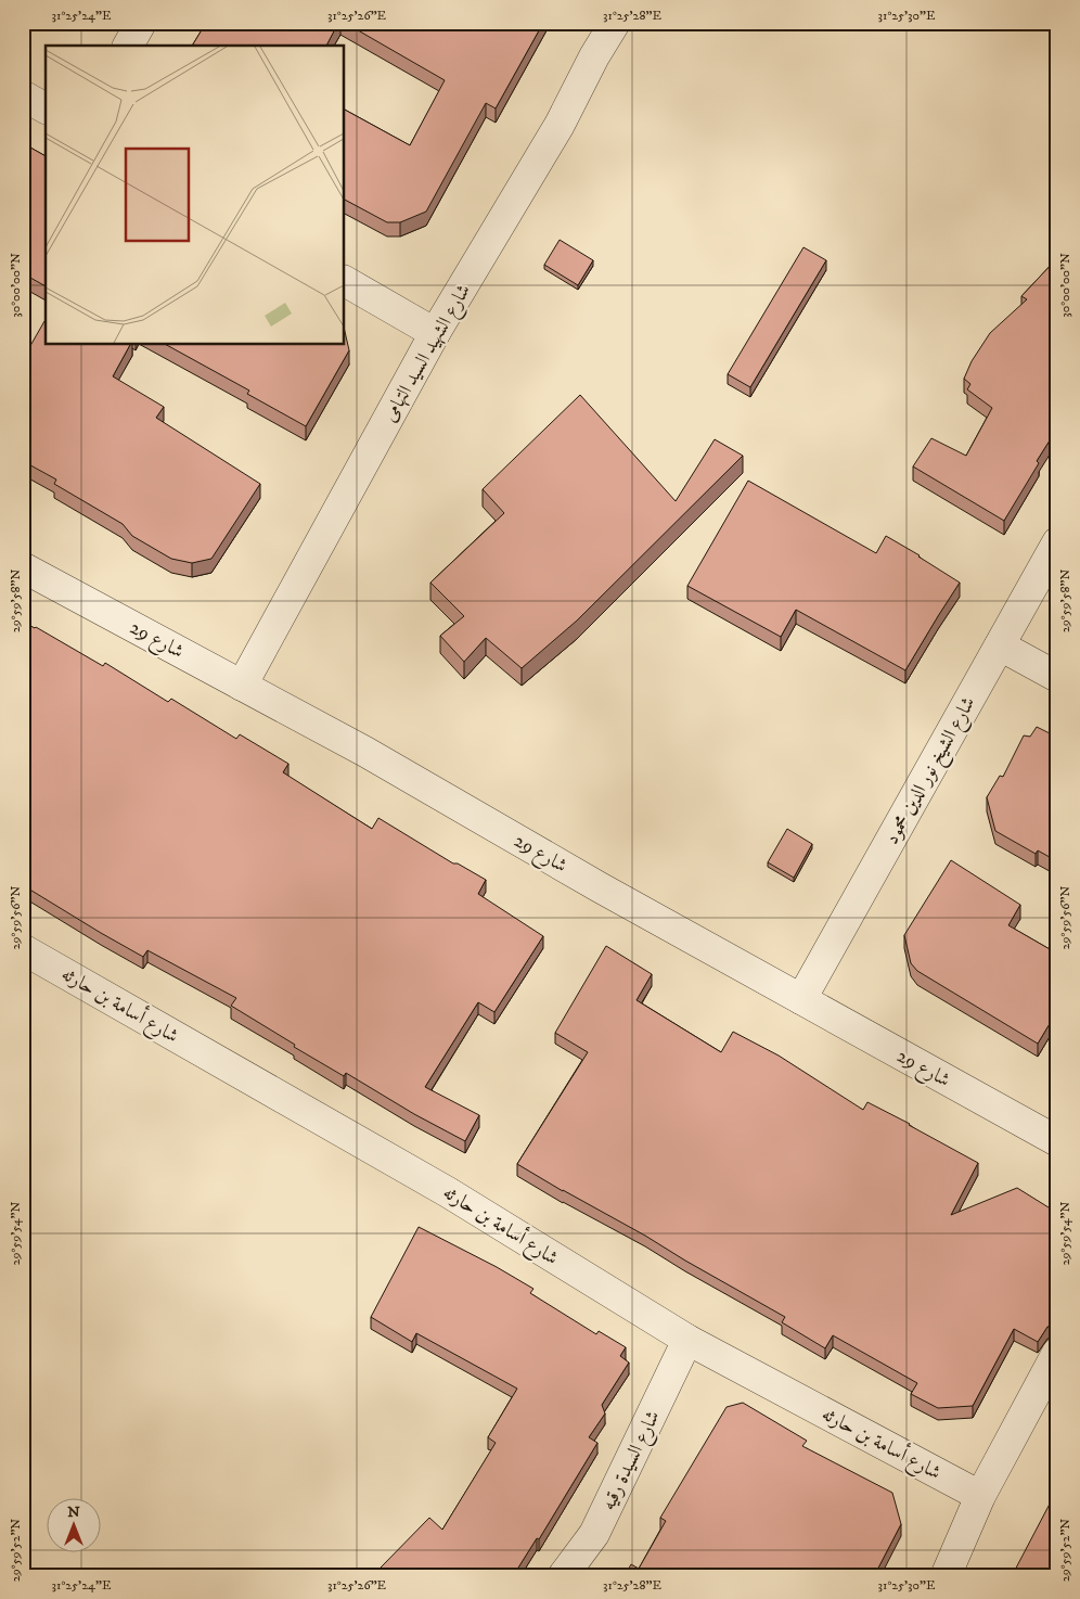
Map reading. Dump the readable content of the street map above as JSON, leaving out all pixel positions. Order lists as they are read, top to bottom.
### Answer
{
  "streets": {
    "street": [
      "شارع الشهيد السيد التهامى",
      "شارع 29",
      "شارع الشيخ نور الدين محمود",
      "شارع أسامة بن حارثه",
      "شارع السيدة رقيه"
    ]
  },
  "crossings": [
    ["شارع الشهيد السيد التهامى", "شارع 29"],
    ["شارع 29", "شارع الشيخ نور الدين محمود"],
    ["شارع أسامة بن حارثه", "شارع السيدة رقيه"]
  ],
  "north": "top",
  "coordinates": [
    "31°25'24\"E",
    "31°25'26\"E",
    "31°25'28\"E",
    "31°25'30\"E",
    "30°00'00\"N",
    "29°59'58\"N",
    "29°59'56\"N",
    "29°59'54\"N",
    "29°59'52\"N"
  ]
}
